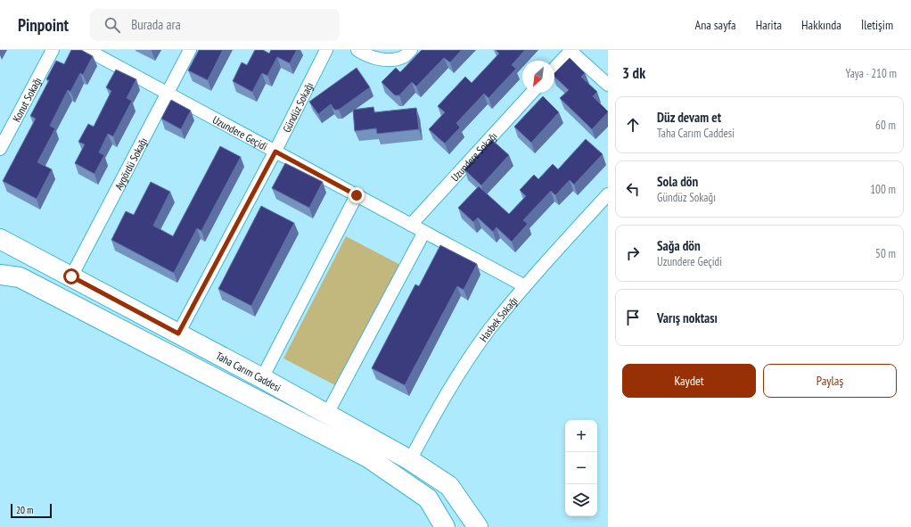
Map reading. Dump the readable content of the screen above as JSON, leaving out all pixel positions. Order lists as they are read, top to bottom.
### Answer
{
  "streets": {
    "main road": ["Taha Carım Caddesi"],
    "street": [
      "Konut Sokağı",
      "Gündüz Sokağı",
      "Uzundere Geçidi",
      "Uzundere Sokağı",
      "Aygördü Sokağı",
      "Hasbek Sokağı"
    ]
  },
  "crossings": [
    ["Gündüz Sokağı", "Uzundere Geçidi"],
    ["Gündüz Sokağı", "Taha Carım Caddesi"],
    ["Uzundere Geçidi", "Uzundere Sokağı"],
    ["Uzundere Geçidi", "Aygördü Sokağı"],
    ["Uzundere Geçidi", "Hasbek Sokağı"],
    ["Aygördü Sokağı", "Taha Carım Caddesi"],
    ["Hasbek Sokağı", "Taha Carım Caddesi"]
  ],
  "scale_bar": "20 m",
  "north": "bottom left",
  "page": {
    "header": "Pinpoint",
    "search": "Burada ara",
    "nav": [
      "Ana sayfa",
      "Harita",
      "Hakkında",
      "İletişim"
    ],
    "heading": ["3 dk", "Yaya · 210 m"],
    "list": [
      ["Düz devam et", "Taha Carım Caddesi", "60 m"],
      ["Sola dön", "Gündüz Sokağı", "100 m"],
      ["Sağa dön", "Uzundere Geçidi", "50 m"],
      "Varış noktası"
    ],
    "buttons": ["Kaydet", "Paylaş"],
    "map_buttons": ["+", "−"],
    "scale": "20 m"
  }
}
